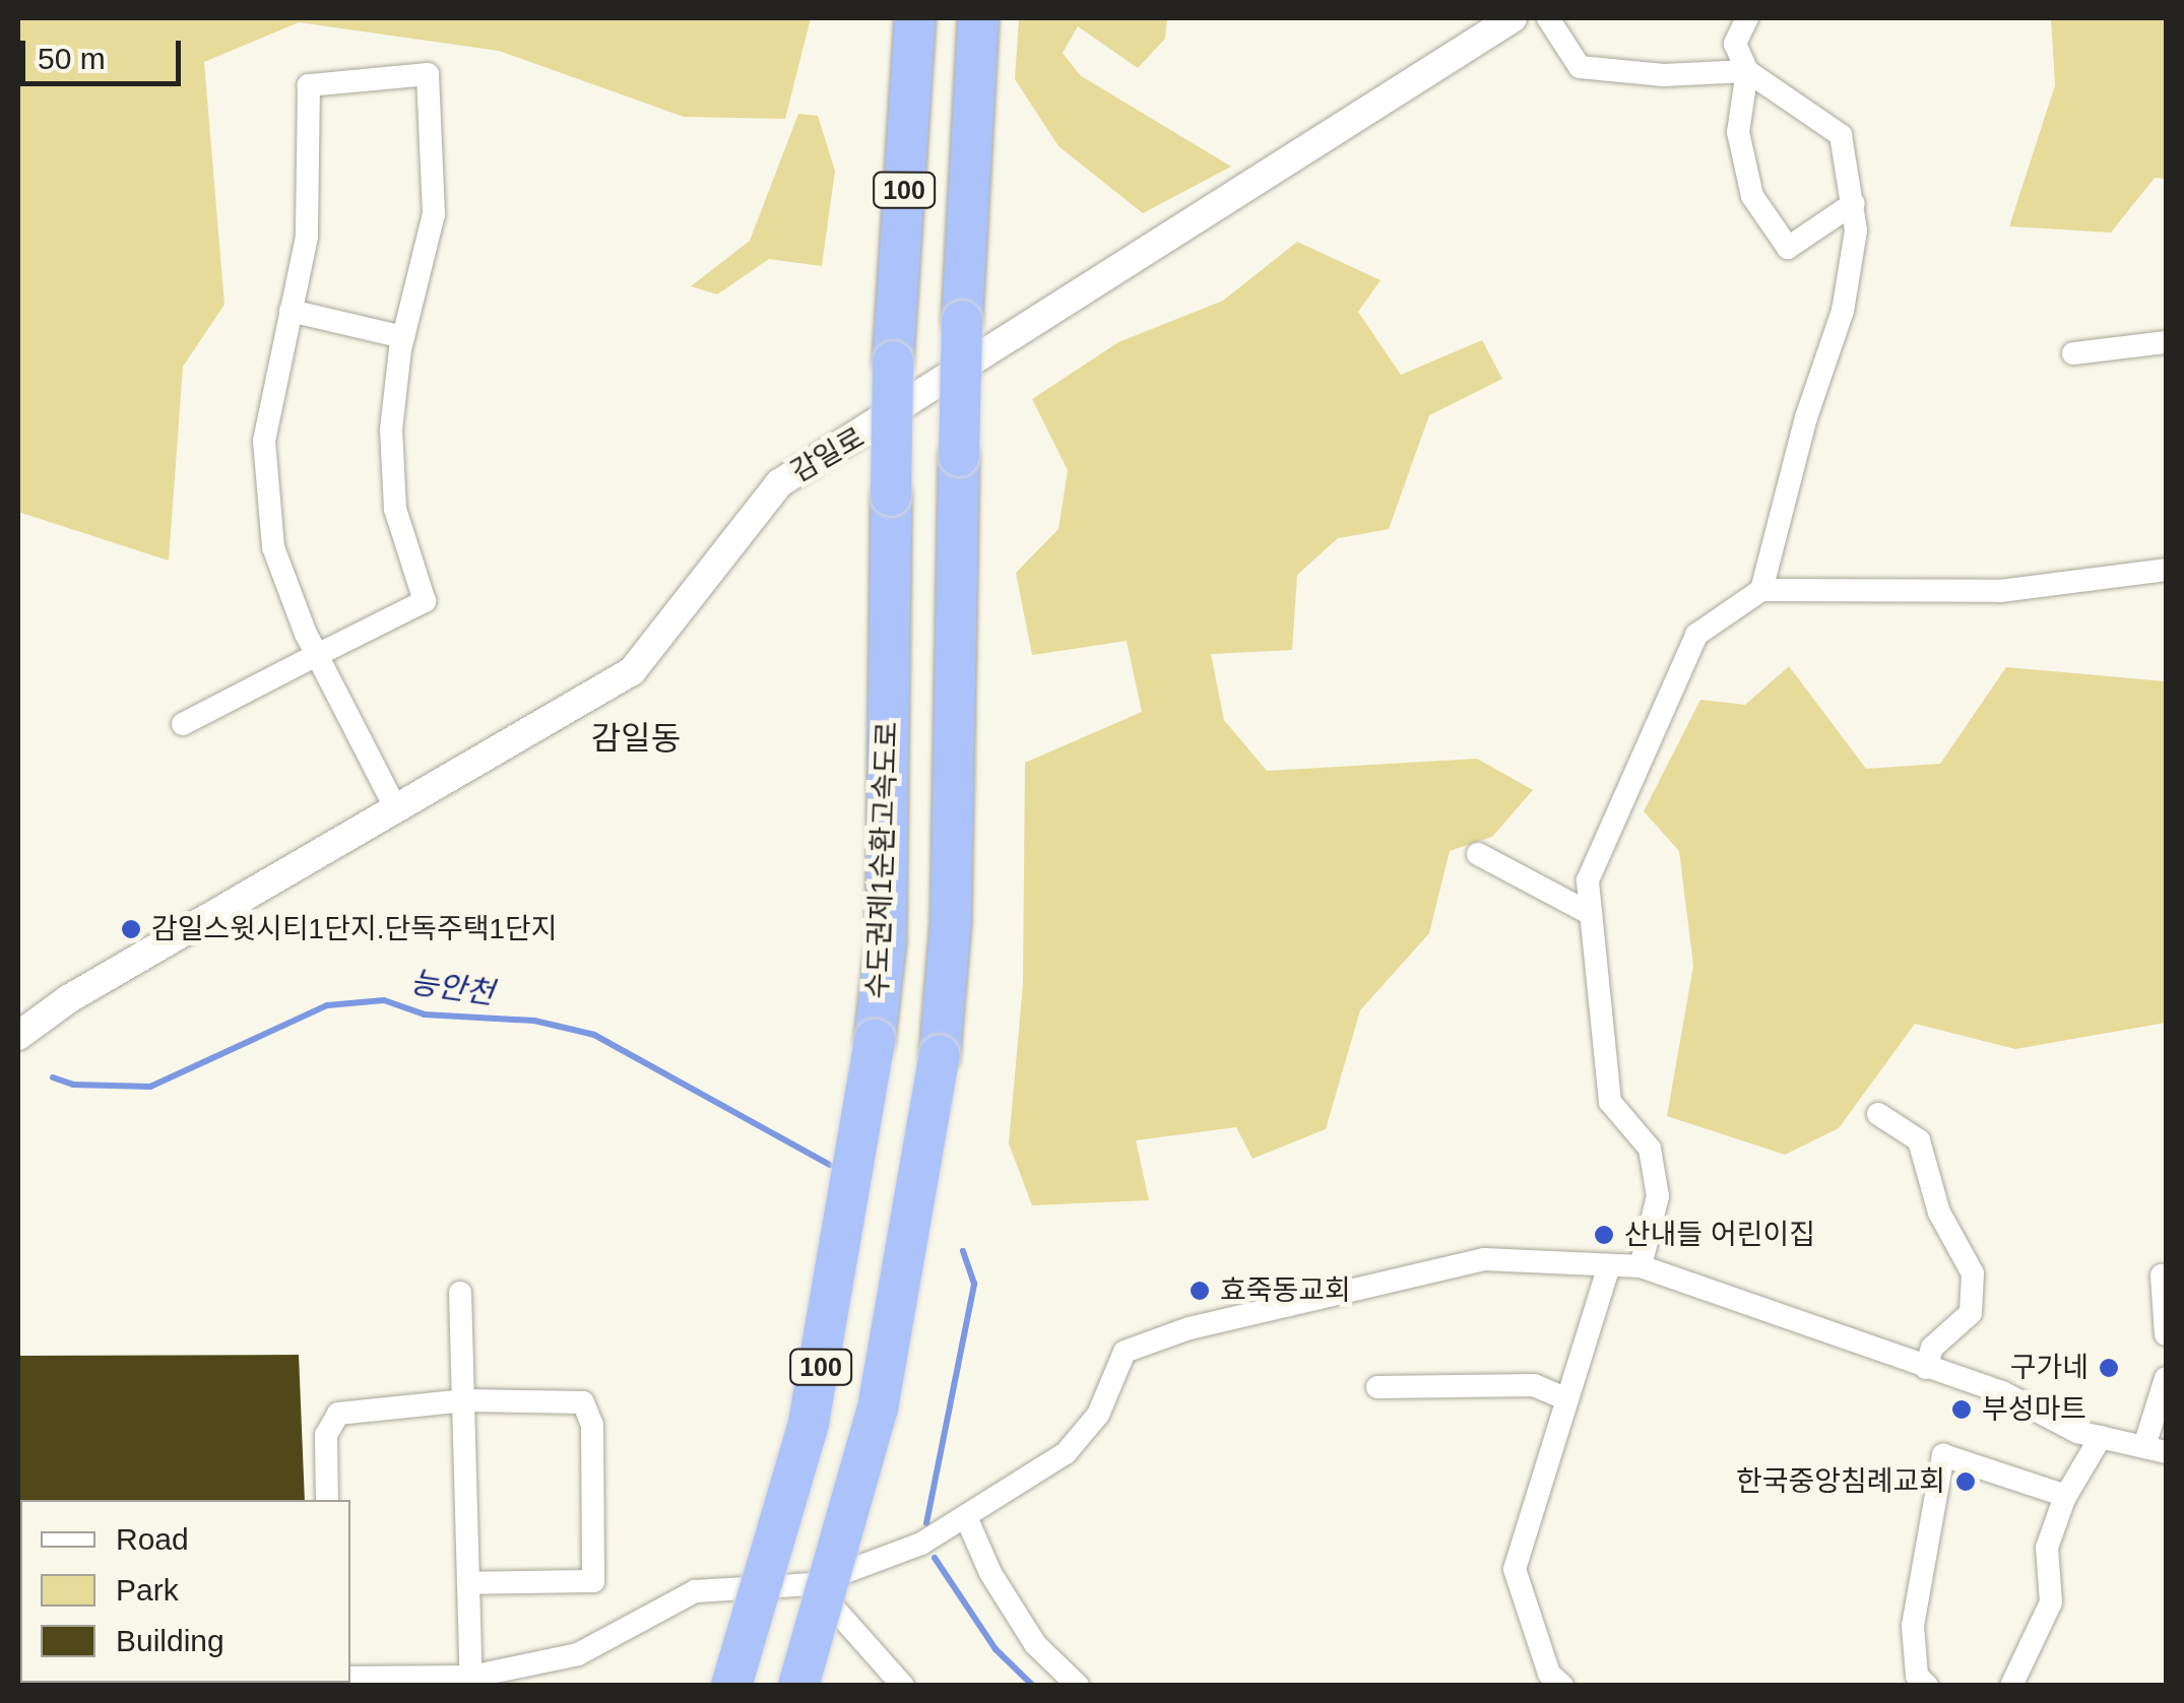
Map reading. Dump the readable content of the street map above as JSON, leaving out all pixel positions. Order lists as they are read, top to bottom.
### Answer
{
  "streets": {
    "highway": ["100", "수도권제1순환고속도로"],
    "street": ["감일로"]
  },
  "districts": ["감일동"],
  "water": ["능안천"],
  "places": [
    "감일스윗시티1단지.단독주택1단지",
    "산내들 어린이집",
    "효죽동교회",
    "구가네",
    "부성마트",
    "한국중앙침례교회"
  ],
  "legend": ["Road", "Park", "Building"],
  "scale_bar": "50 m"
}
